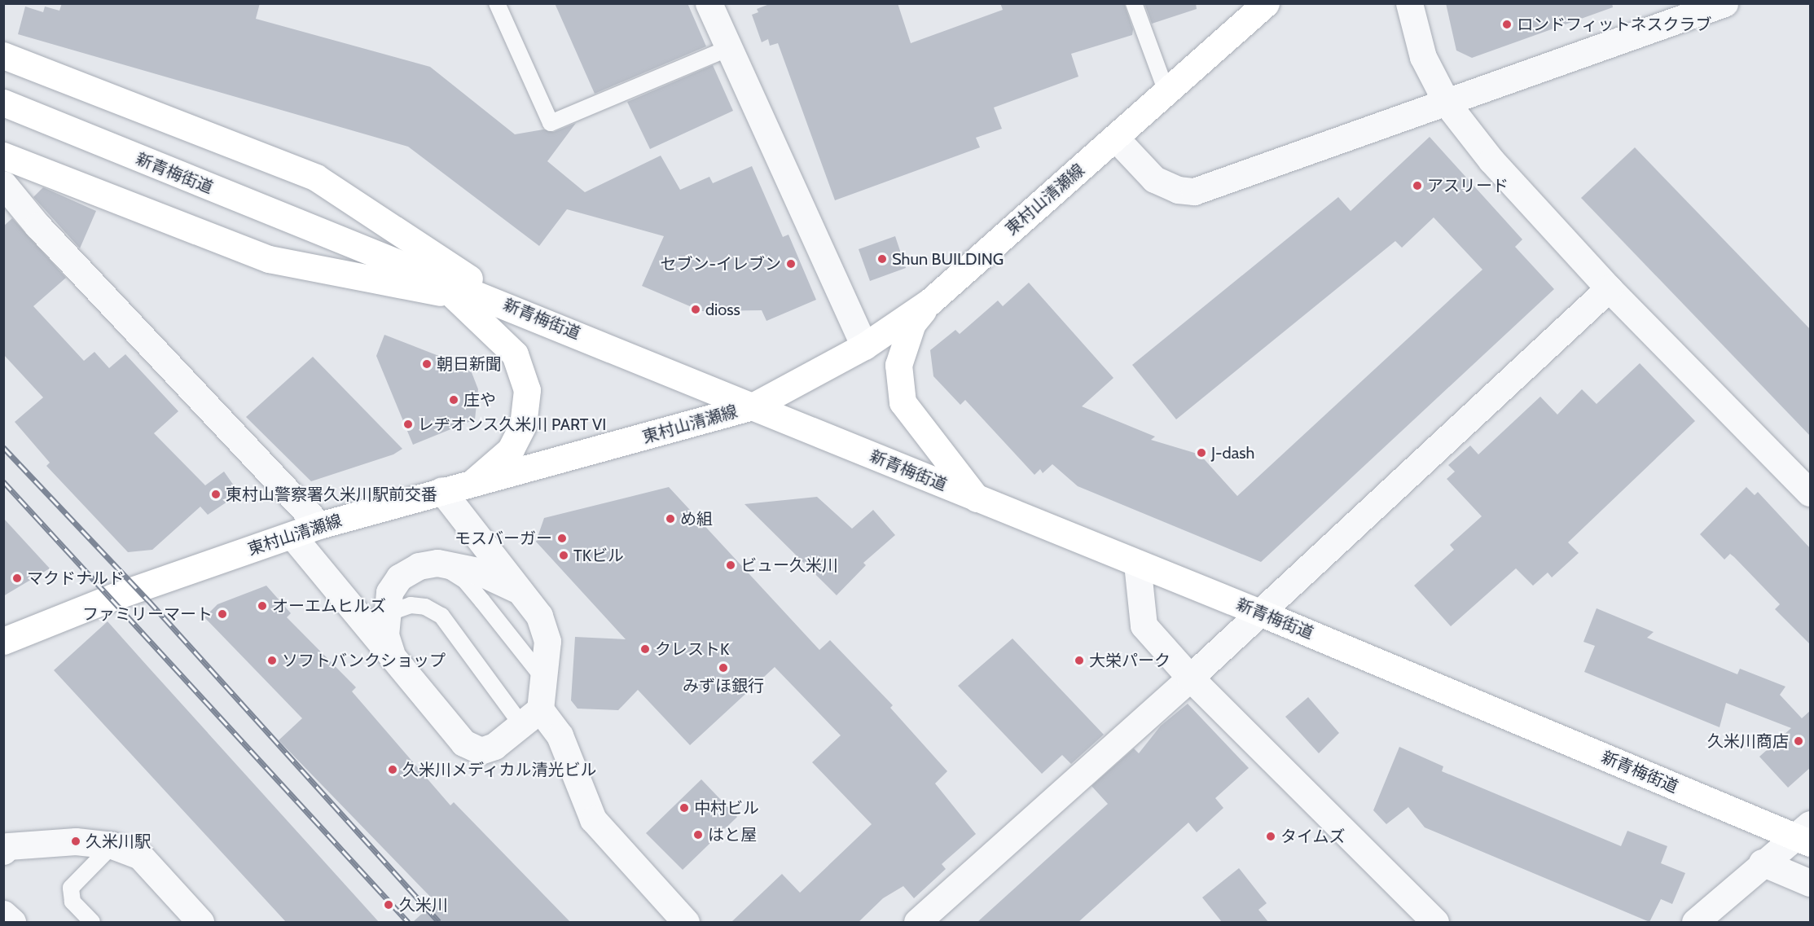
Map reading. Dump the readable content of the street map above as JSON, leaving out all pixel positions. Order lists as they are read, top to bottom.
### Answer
{
  "streets": {
    "main road": ["新青梅街道", "東村山清瀬線"]
  },
  "crossings": [
    ["新青梅街道", "東村山清瀬線"]
  ],
  "places": [
    "ロンドフィットネスクラブ",
    "アスリード",
    "Shun BUILDING",
    "セブン-イレブン",
    "dioss",
    "朝日新聞",
    "庄や",
    "レヂオンス久米川 PART VI",
    "J-dash",
    "東村山警察署久米川駅前交番",
    "め組",
    "モスバーガー",
    "TKビル",
    "ビュー久米川",
    "マクドナルド",
    "オーエムヒルズ",
    "ファミリーマート",
    "クレストK",
    "ソフトバンクショップ",
    "大栄パーク",
    "みずほ銀行",
    "久米川商店",
    "久米川メディカル清光ビル",
    "中村ビル",
    "はと屋",
    "タイムズ",
    "久米川駅",
    "久米川"
  ]
}
